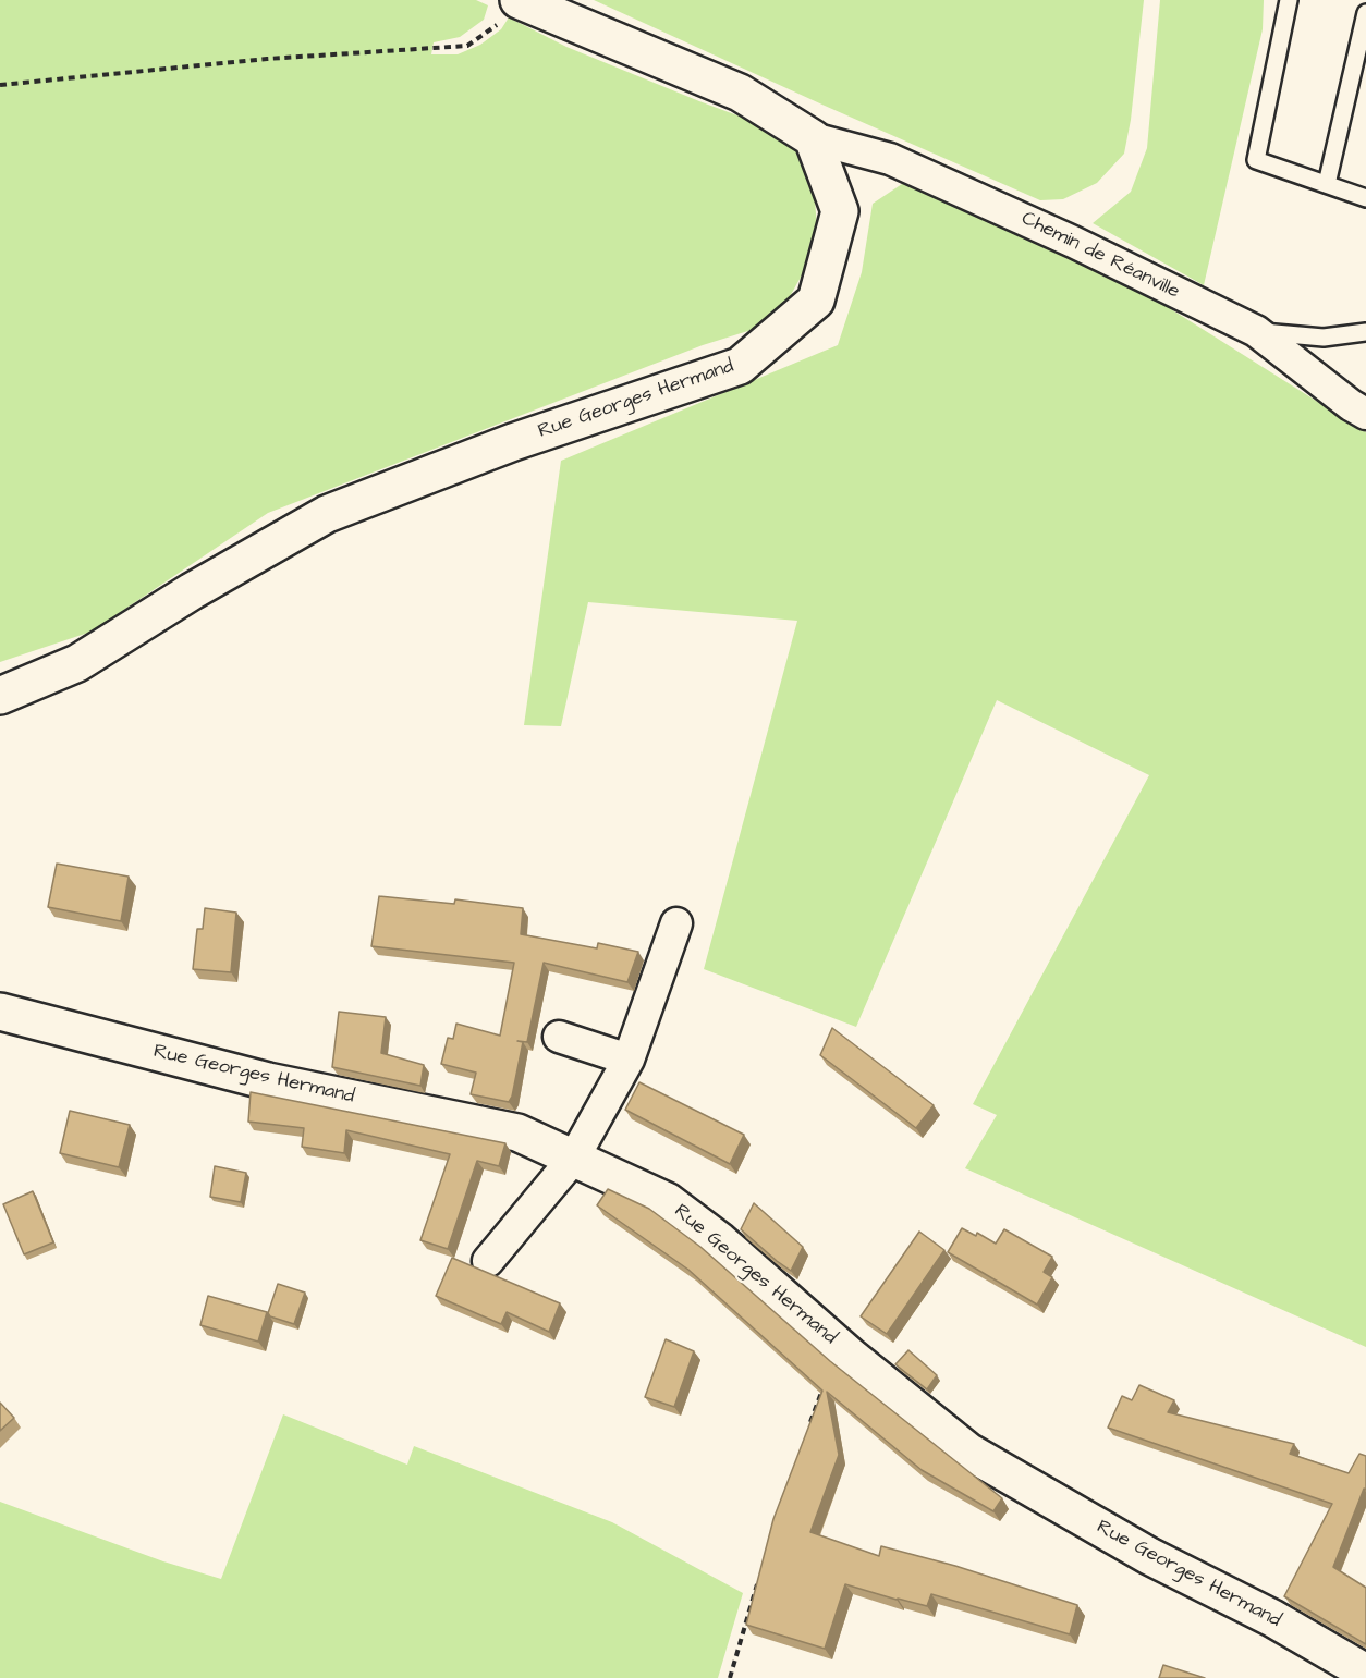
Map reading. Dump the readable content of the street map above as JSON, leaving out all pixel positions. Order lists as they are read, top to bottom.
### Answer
{
  "streets": {
    "street": ["Chemin de Réanville", "Rue Georges Hermand"]
  },
  "crossings": [
    ["Chemin de Réanville", "Rue Georges Hermand"]
  ]
}
